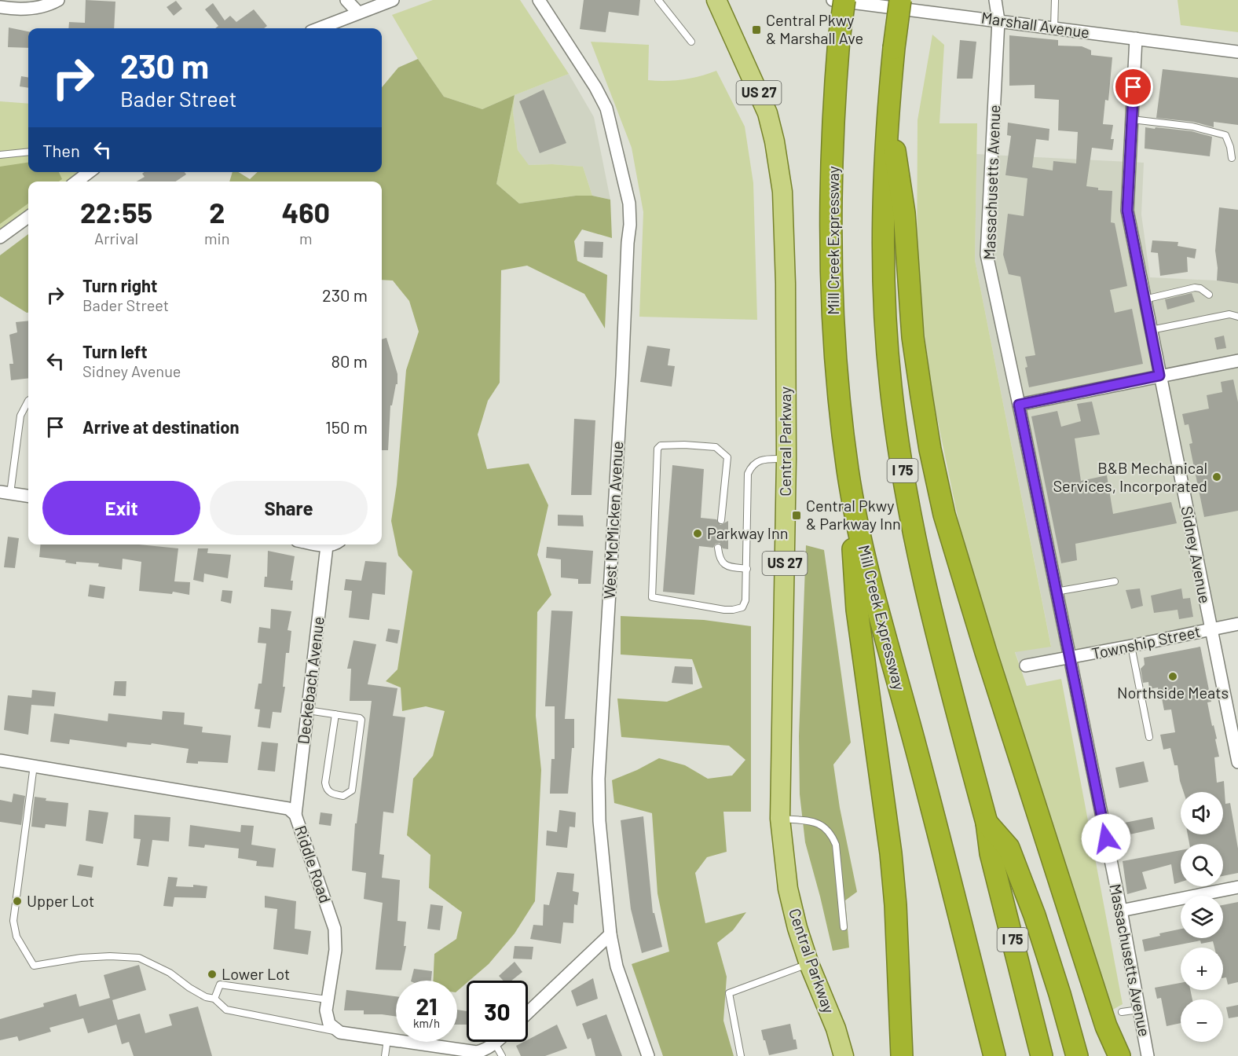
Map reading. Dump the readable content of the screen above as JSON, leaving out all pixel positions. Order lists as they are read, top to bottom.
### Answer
{
  "streets": {
    "highway": ["Mill Creek Expressway", "I 75"],
    "main road": ["US 27", "Central Parkway"],
    "street": [
      "Marshall Avenue",
      "Massachusetts Avenue",
      "West McMicken Avenue",
      "Sidney Avenue",
      "Township Street",
      "Deckebach Avenue",
      "Riddle Road"
    ]
  },
  "crossings": [
    ["Marshall Avenue", "Massachusetts Avenue"],
    ["Marshall Avenue", "Sidney Avenue"],
    ["Massachusetts Avenue", "Township Street"],
    ["Sidney Avenue", "Township Street"],
    ["Deckebach Avenue", "Riddle Road"]
  ],
  "places": {
    "transit": ["Central Pkwy & Marshall Ave", "Central Pkwy & Parkway Inn"],
    "other": [
      "B&B Mechanical Services, Incorporated",
      "Parkway Inn",
      "Northside Meats",
      "Upper Lot",
      "Lower Lot"
    ]
  },
  "page": {
    "turn": ["230 m", "Bader Street"],
    "then": "Then",
    "eta": [
      "22:55",
      "Arrival",
      "2",
      "min",
      "460",
      "m"
    ],
    "list": [
      {
        "name": "Turn right",
        "note": "Bader Street",
        "value": "230 m"
      },
      {
        "name": "Turn left",
        "note": "Sidney Avenue",
        "value": "80 m"
      },
      {
        "name": "Arrive at destination",
        "value": "150 m"
      }
    ],
    "buttons": ["Exit", "Share"],
    "map_buttons": ["+", "−"],
    "speed": "21 km/h",
    "limit": "30"
  }
}
